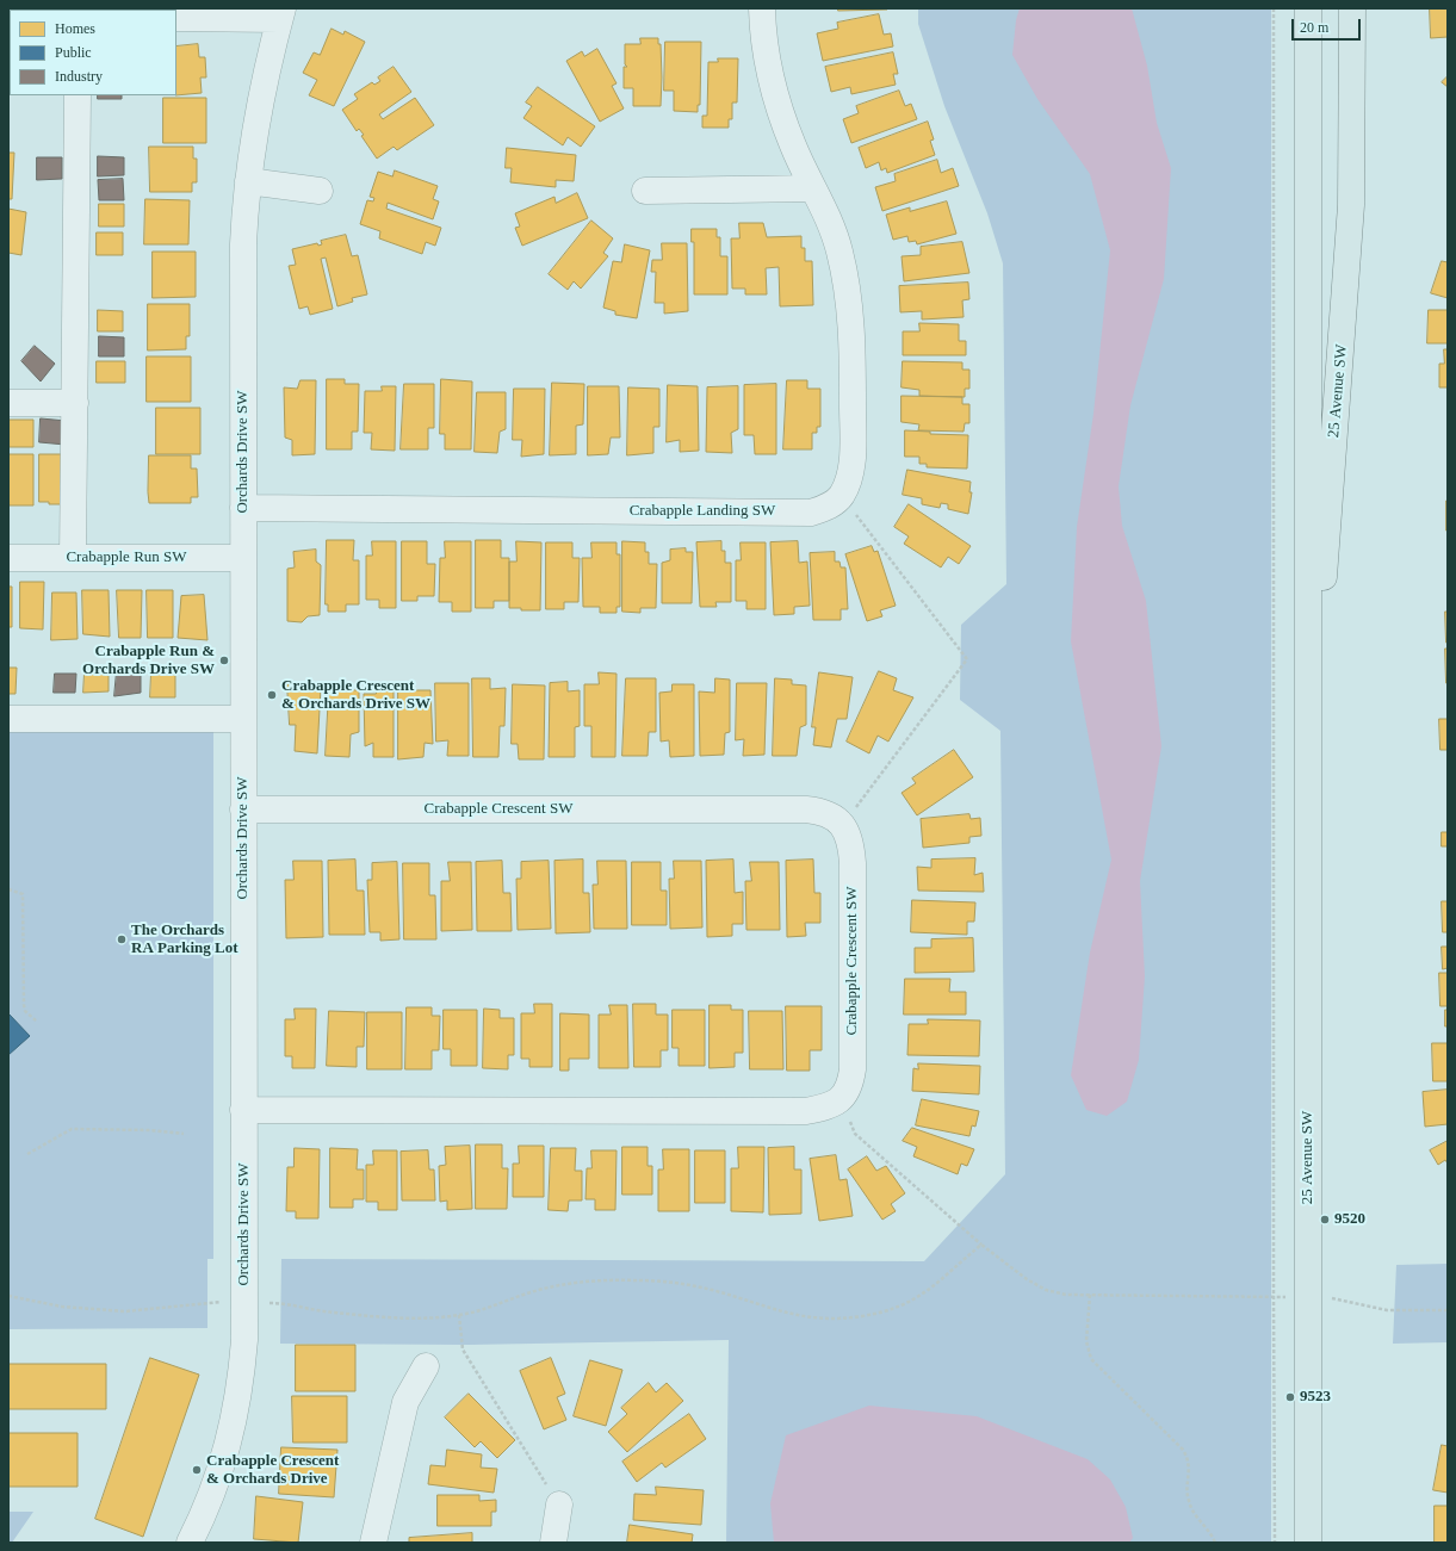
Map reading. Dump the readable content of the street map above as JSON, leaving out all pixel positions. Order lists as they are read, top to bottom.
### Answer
{
  "streets": {
    "main road": ["25 Avenue SW"],
    "street": [
      "Orchards Drive SW",
      "Crabapple Landing SW",
      "Crabapple Run SW",
      "Crabapple Crescent SW"
    ]
  },
  "crossings": [
    ["Orchards Drive SW", "Crabapple Landing SW"],
    ["Orchards Drive SW", "Crabapple Run SW"],
    ["Orchards Drive SW", "Crabapple Crescent SW"]
  ],
  "places": [
    "Crabapple Run & Orchards Drive SW",
    "Crabapple Crescent & Orchards Drive SW",
    "The Orchards RA Parking Lot",
    "9520",
    "9523",
    "Crabapple Crescent & Orchards Drive"
  ],
  "legend": ["Homes", "Public", "Industry"],
  "scale_bar": "20 m"
}
